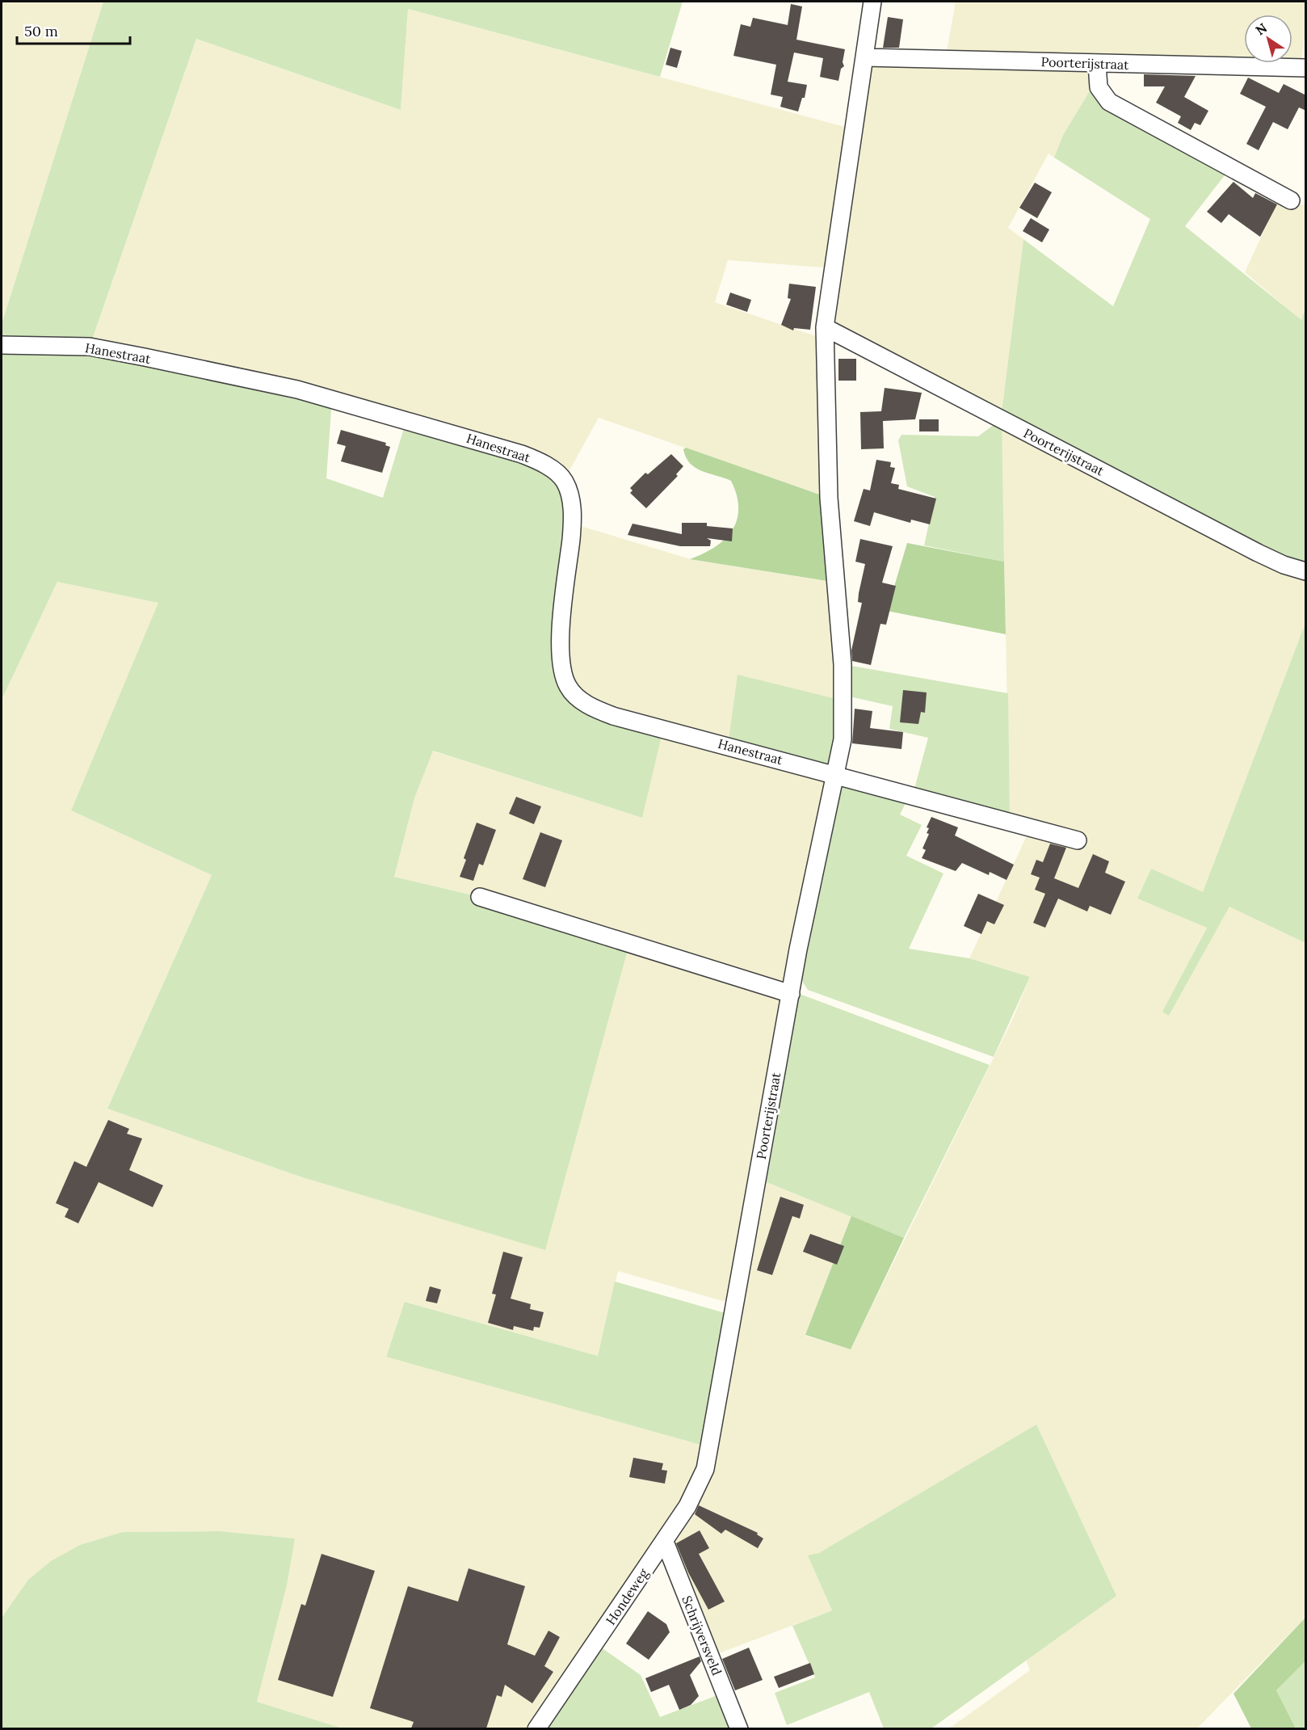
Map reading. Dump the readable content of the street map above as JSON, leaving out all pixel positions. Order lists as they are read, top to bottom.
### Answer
{
  "streets": {
    "street": [
      "Poorterijstraat",
      "Hanestraat",
      "Hondeweg",
      "Schrijversveld"
    ]
  },
  "crossings": [
    ["Poorterijstraat", "Hanestraat"],
    ["Poorterijstraat", "Hondeweg"],
    ["Hondeweg", "Schrijversveld"]
  ],
  "scale_bar": "50 m",
  "north": "top left"
}
